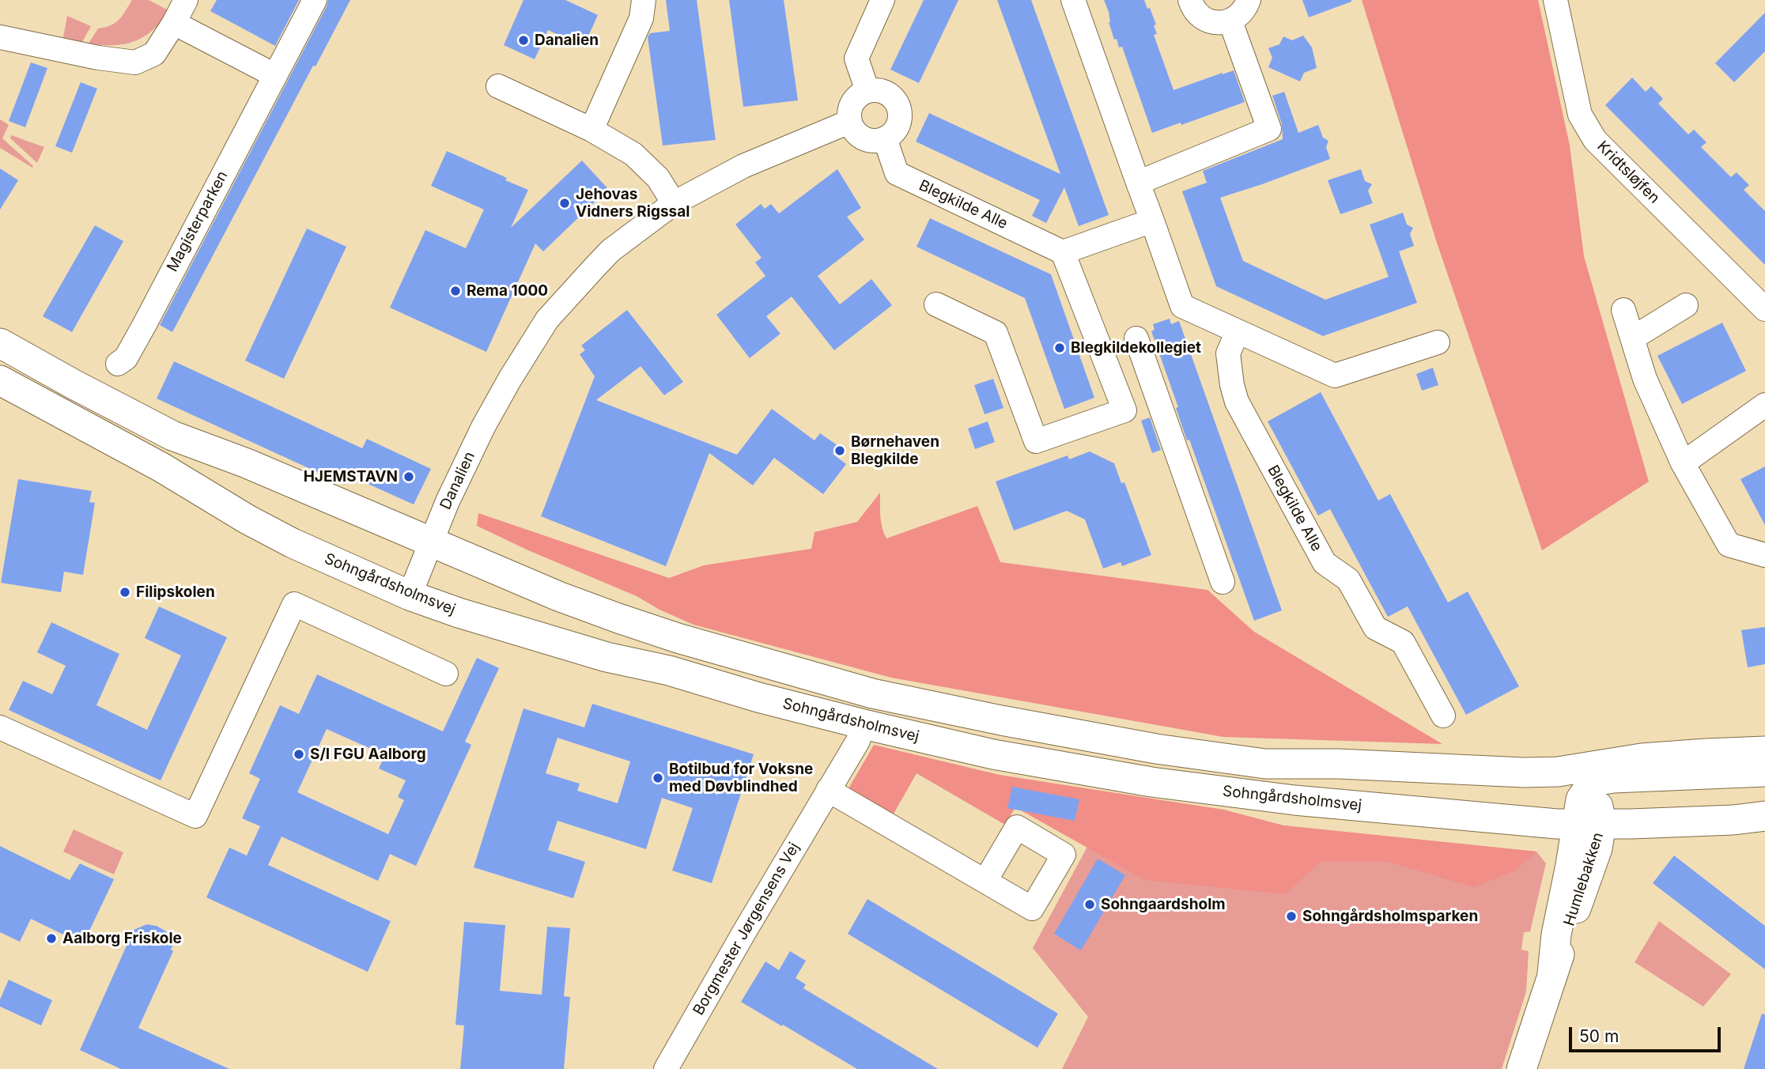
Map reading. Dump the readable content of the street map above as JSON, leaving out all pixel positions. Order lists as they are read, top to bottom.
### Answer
{
  "streets": {
    "street": [
      "Kridtsløjfen",
      "Blegkilde Alle",
      "Magisterparken",
      "Danalien",
      "Sohngårdsholmsvej",
      "Humlebakken",
      "Borgmester Jørgensens Vej"
    ]
  },
  "crossings": [
    ["Blegkilde Alle", "Danalien"],
    ["Danalien", "Sohngårdsholmsvej"],
    ["Sohngårdsholmsvej", "Humlebakken"],
    ["Sohngårdsholmsvej", "Borgmester Jørgensens Vej"]
  ],
  "places": [
    "Danalien",
    "Jehovas Vidners Rigssal",
    "Rema 1000",
    "Blegkildekollegiet",
    "Børnehaven Blegkilde",
    "HJEMSTAVN",
    "Filipskolen",
    "S/I FGU Aalborg",
    "Botilbud for Voksne med Døvblindhed",
    "Sohngaardsholm",
    "Sohngårdsholmsparken",
    "Aalborg Friskole"
  ],
  "scale_bar": "50 m"
}
